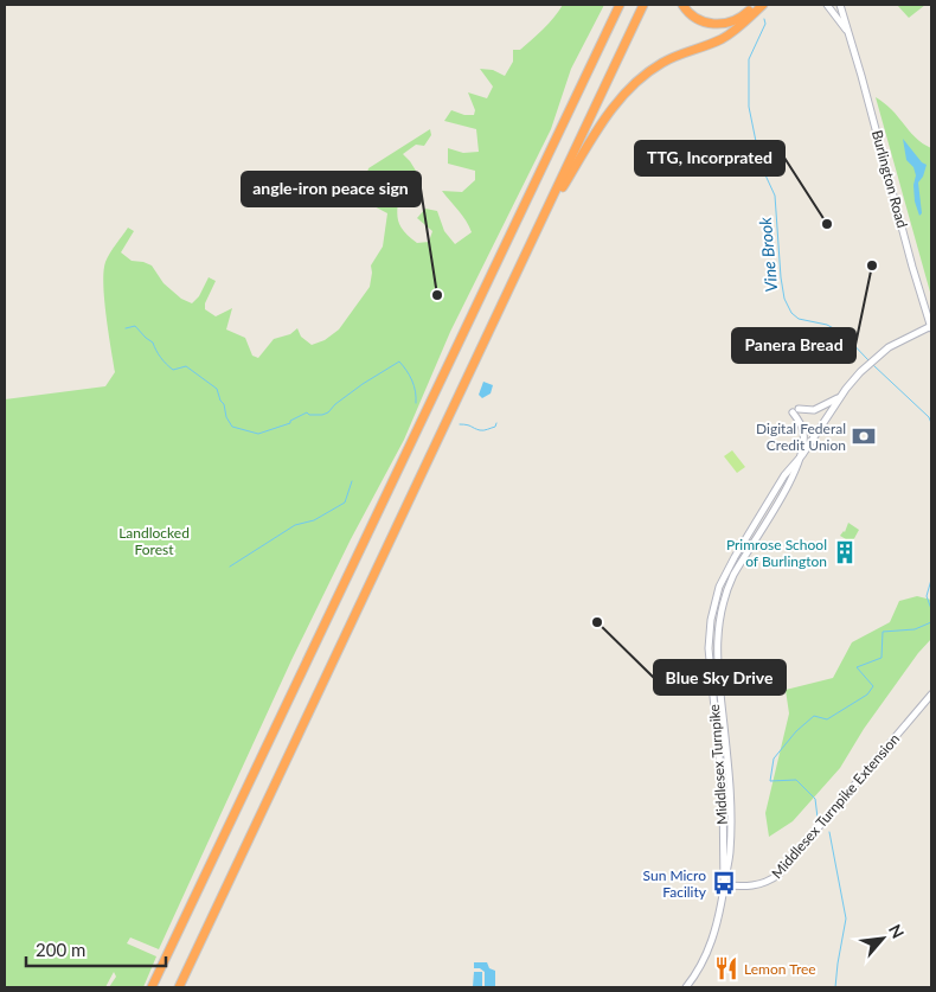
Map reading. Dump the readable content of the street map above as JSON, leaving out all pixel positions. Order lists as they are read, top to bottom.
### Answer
{
  "streets": {
    "main road": ["Burlington Road", "Middlesex Turnpike", "Middlesex Turnpike Extension"]
  },
  "crossings": [
    ["Burlington Road", "Middlesex Turnpike"],
    ["Middlesex Turnpike", "Middlesex Turnpike Extension"]
  ],
  "water": ["Vine Brook"],
  "parks": ["Landlocked Forest"],
  "places": {
    "other": [
      "TTG, Incorprated",
      "Panera Bread",
      "angle-iron peace sign",
      "Blue Sky Drive"
    ],
    "bank": ["Digital Federal Credit Union"],
    "building": ["Primrose School of Burlington"],
    "bus stop": ["Sun Micro Facility"],
    "restaurant": ["Lemon Tree"]
  },
  "scale_bar": "200 m",
  "north": "top right"
}
